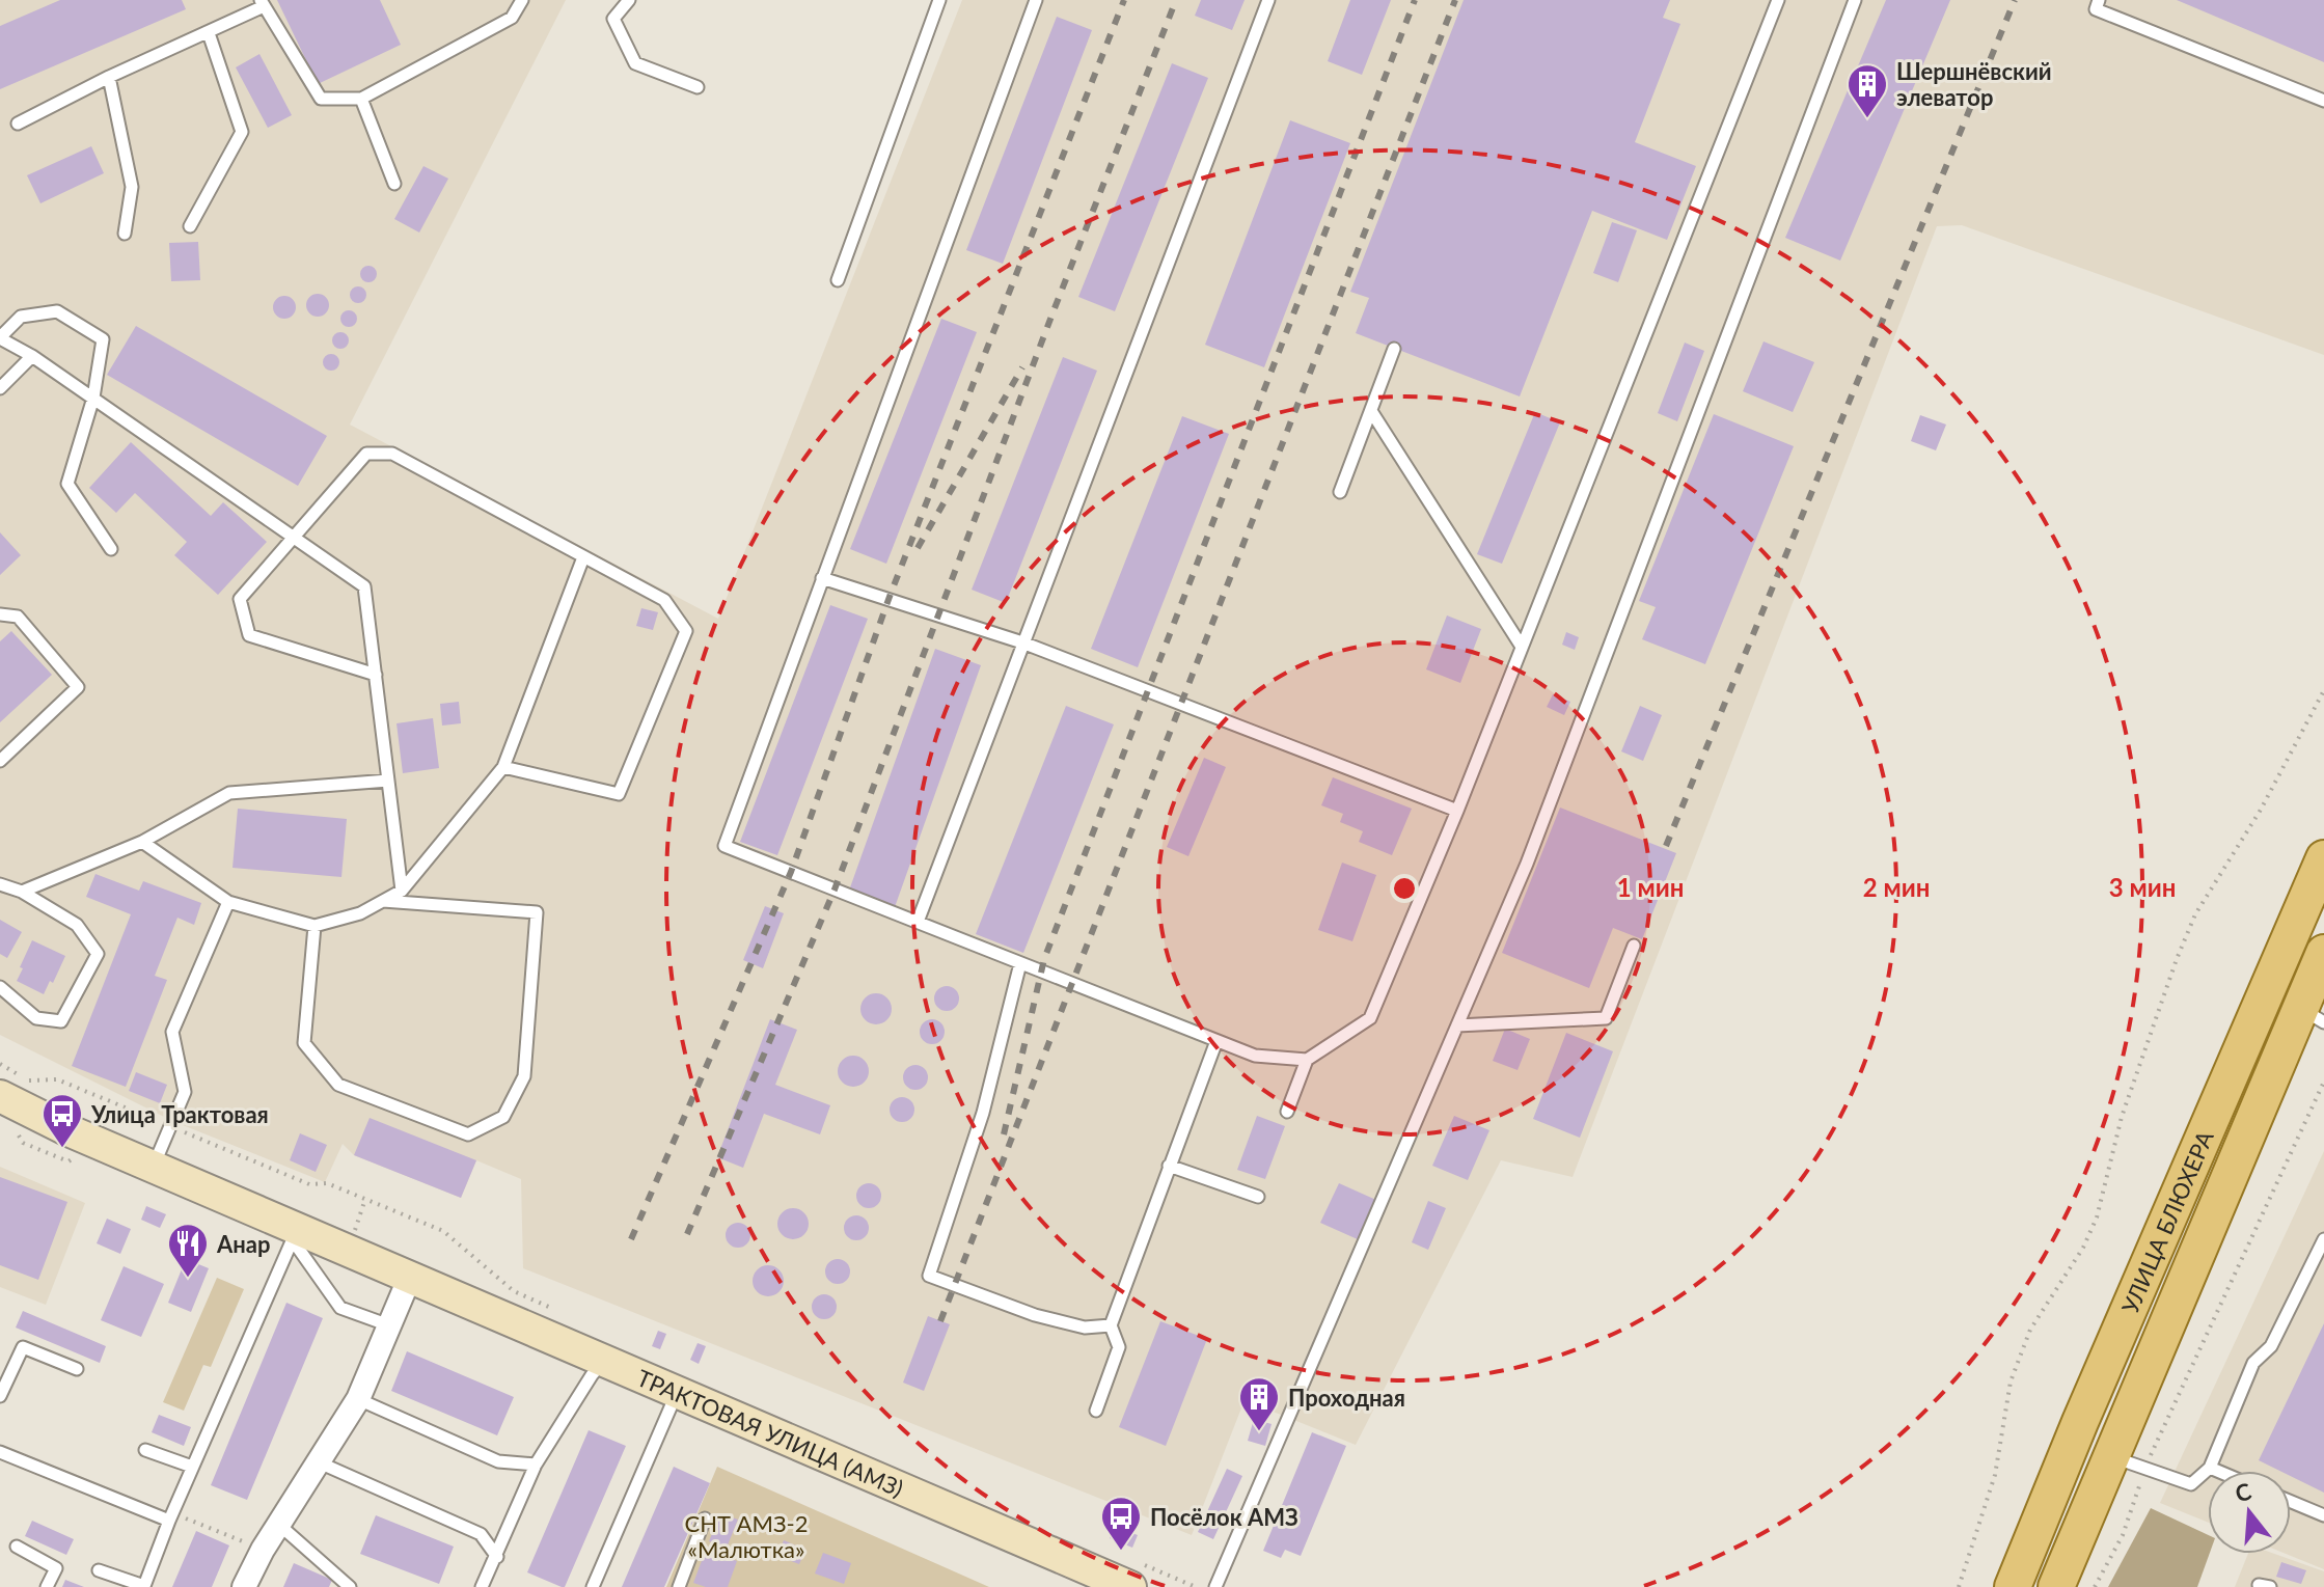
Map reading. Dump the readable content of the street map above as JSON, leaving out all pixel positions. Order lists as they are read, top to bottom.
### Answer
{
  "streets": {
    "main road": ["УЛИЦА БЛЮХЕРА"],
    "street": ["ТРАКТОВАЯ УЛИЦА (АМЗ)"]
  },
  "parks": ["СНТ АМЗ-2 «Малютка»"],
  "places": {
    "building": ["Шершнёвский элеватор", "Проходная"],
    "bus stop": ["Улица Трактовая", "Посёлок АМЗ"],
    "restaurant": ["Анар"]
  },
  "north": "top",
  "rings": ["1 мин", "2 мин", "3 мин"]
}
